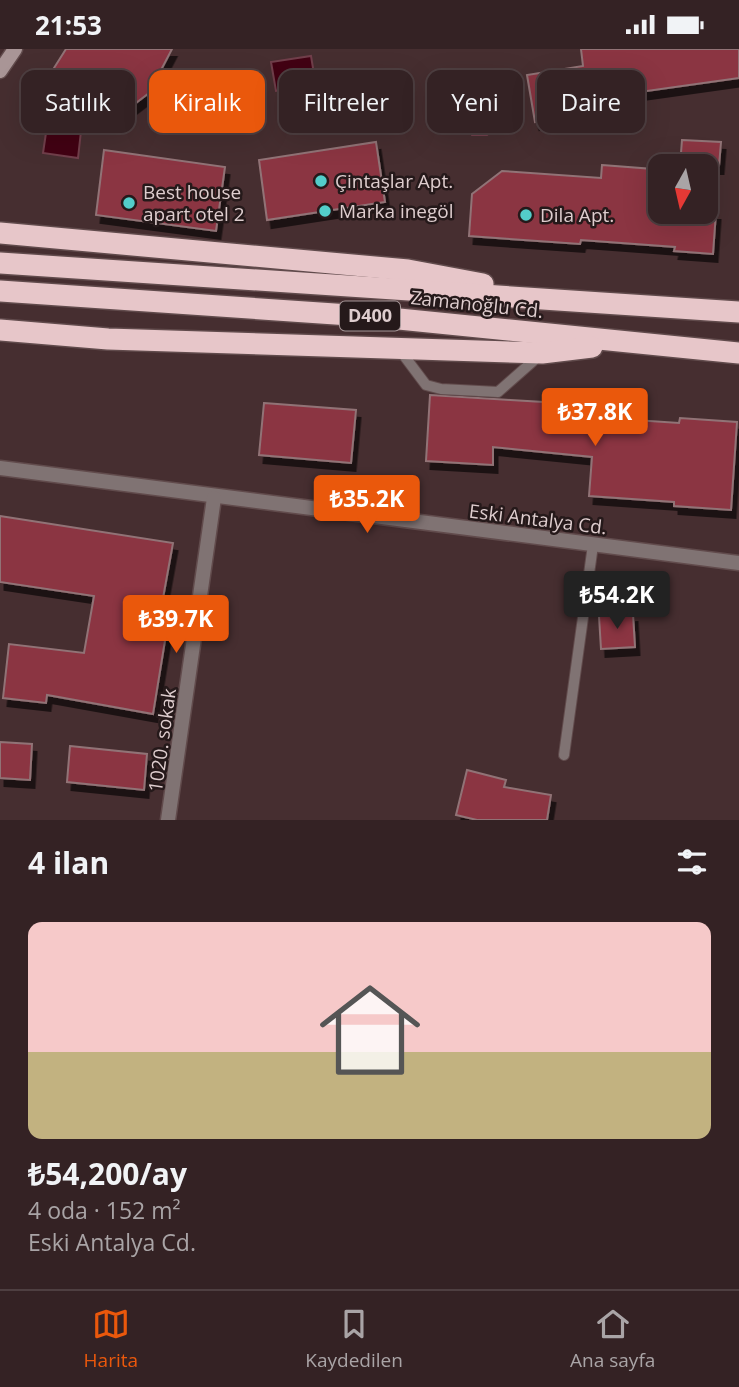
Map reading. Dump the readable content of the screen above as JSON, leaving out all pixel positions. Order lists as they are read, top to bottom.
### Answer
{
  "streets": {
    "highway": ["Zamanoğlu Cd.", "D400"],
    "street": ["Eski Antalya Cd.", "1020. sokak"]
  },
  "crossings": [
    ["Eski Antalya Cd.", "1020. sokak"]
  ],
  "places": [
    "Çintaşlar Apt.",
    "Best house apart otel 2",
    "Marka inegöl",
    "Dila Apt."
  ],
  "north": "bottom",
  "page": {
    "status": "21:53",
    "chip": [
      "Satılık",
      "Kiralık",
      "Filtreler",
      "Yeni",
      "Daire"
    ],
    "price": [
      "₺37.8K",
      "₺35.2K",
      "₺54.2K",
      "₺39.7K"
    ],
    "heading": "4 ilan",
    "list": [
      {
        "name": "₺54,200/ay",
        "note": "4 oda · 152 m² · Eski Antalya Cd."
      }
    ],
    "tabs": ["Harita", "Kaydedilen", "Ana sayfa"]
  }
}
